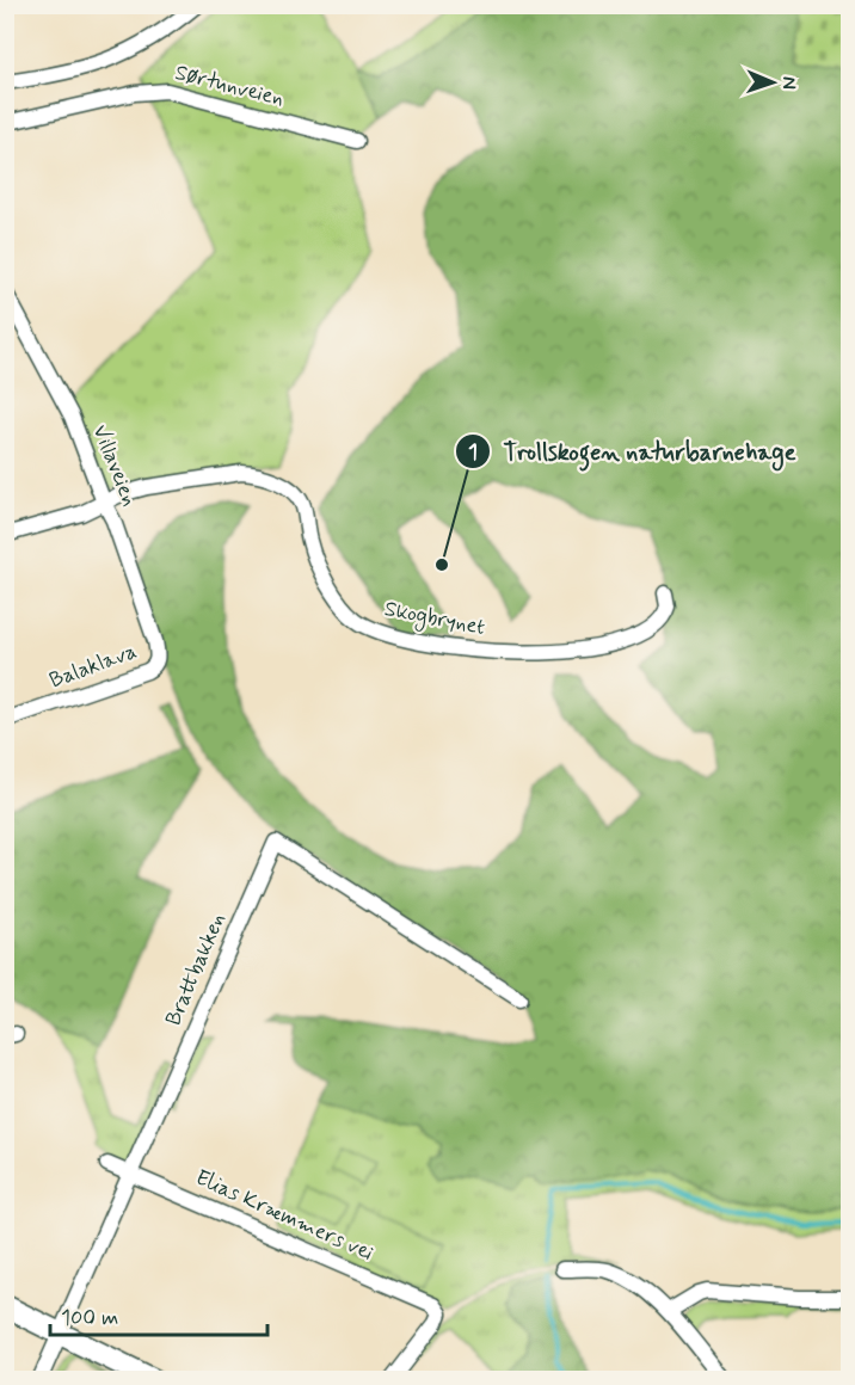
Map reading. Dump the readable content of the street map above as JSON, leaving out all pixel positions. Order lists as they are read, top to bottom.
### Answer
{
  "streets": {
    "street": [
      "Sørtunveien",
      "Villaveien",
      "Skogbrynet",
      "Balaklava",
      "Brattbakken",
      "Elias Kræmmers vei"
    ]
  },
  "crossings": [
    ["Villaveien", "Skogbrynet"],
    ["Villaveien", "Balaklava"],
    ["Brattbakken", "Elias Kræmmers vei"]
  ],
  "places": ["Trollskogen naturbarnehage"],
  "scale_bar": "100 m",
  "north": "right"
}
